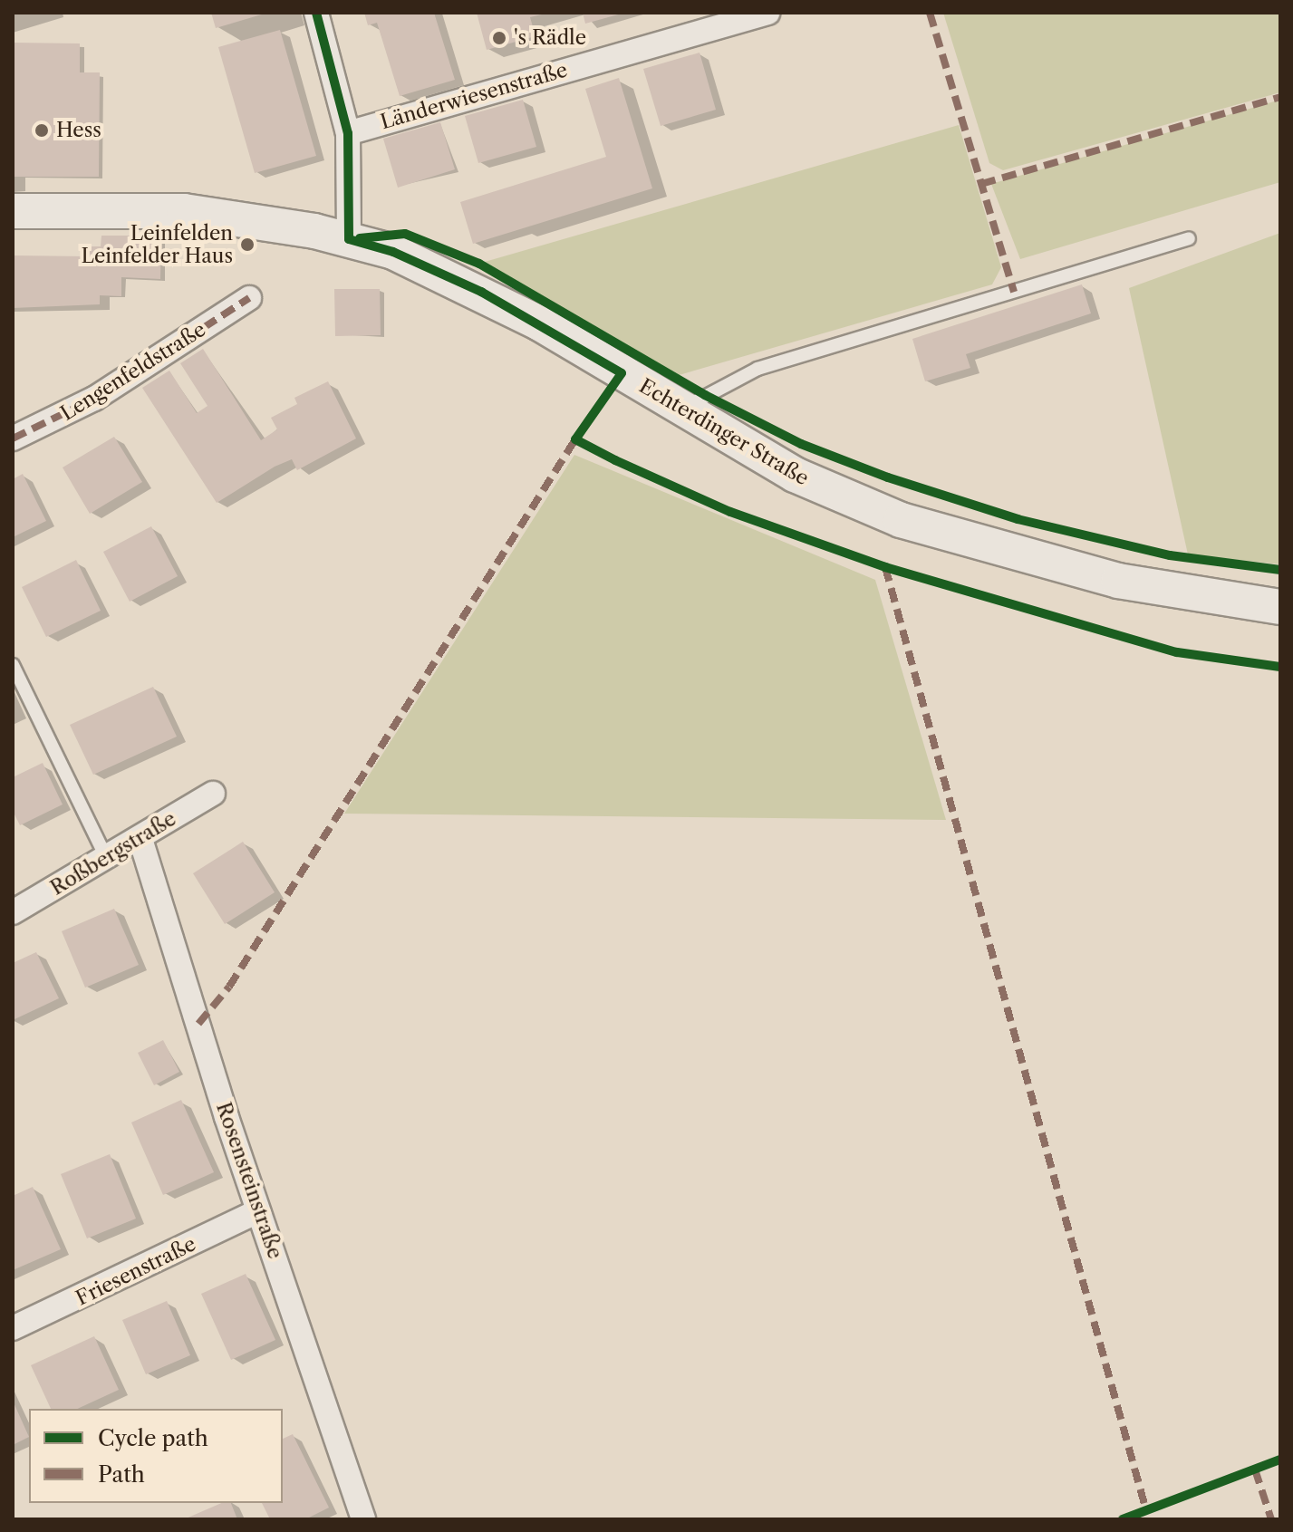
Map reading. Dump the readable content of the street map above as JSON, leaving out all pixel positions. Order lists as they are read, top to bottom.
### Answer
{
  "streets": {
    "main road": ["Echterdinger Straße"],
    "street": [
      "Länderwiesenstraße",
      "Lengenfeldstraße",
      "Roßbergstraße",
      "Rosensteinstraße",
      "Friesenstraße"
    ]
  },
  "crossings": [
    ["Roßbergstraße", "Rosensteinstraße"],
    ["Rosensteinstraße", "Friesenstraße"]
  ],
  "places": ["'s Rädle", "Hess", "Leinfelden Leinfelder Haus"],
  "legend": ["Cycle path", "Path"]
}
